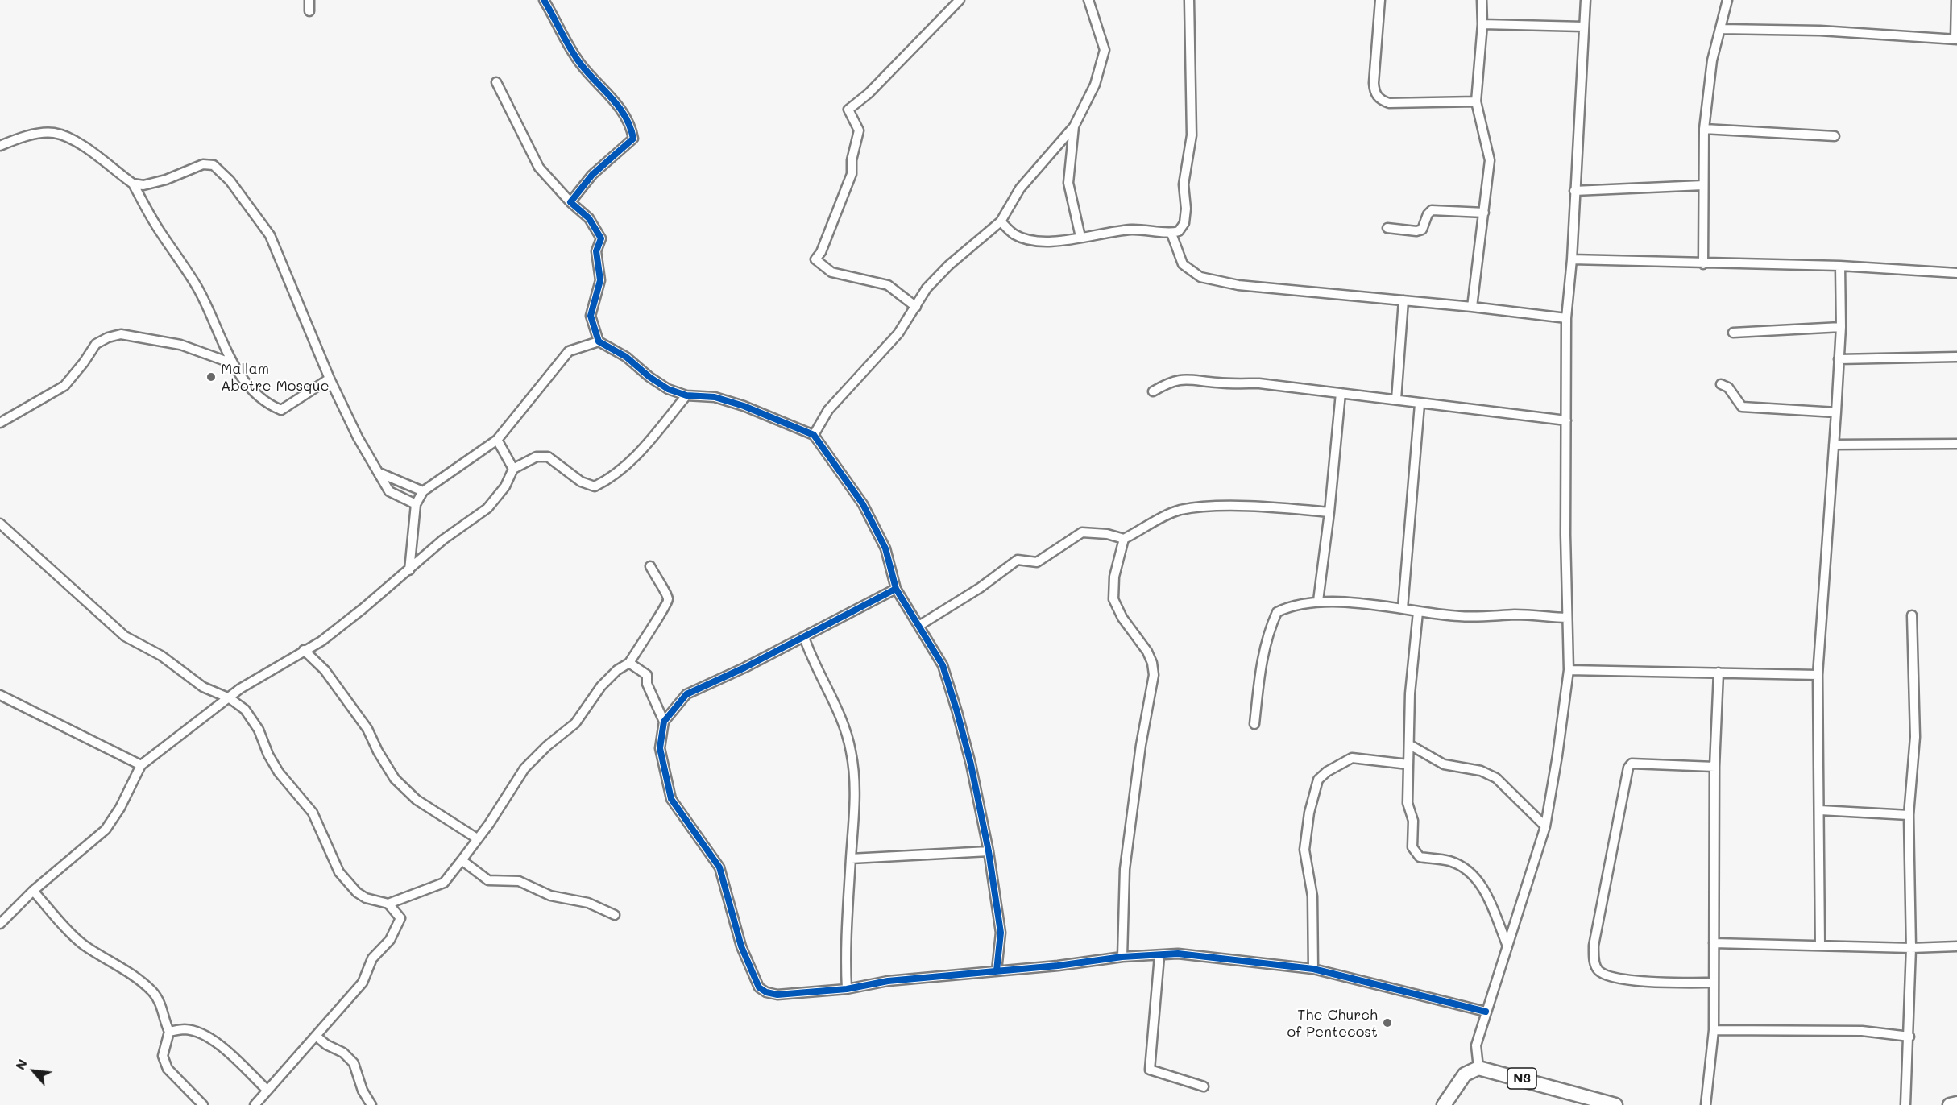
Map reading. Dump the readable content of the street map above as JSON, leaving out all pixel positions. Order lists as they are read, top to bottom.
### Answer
{
  "streets": {
    "main road": ["N3"]
  },
  "places": ["Mallam Abotre Mosque", "The Church of Pentecost"],
  "north": "top left"
}
